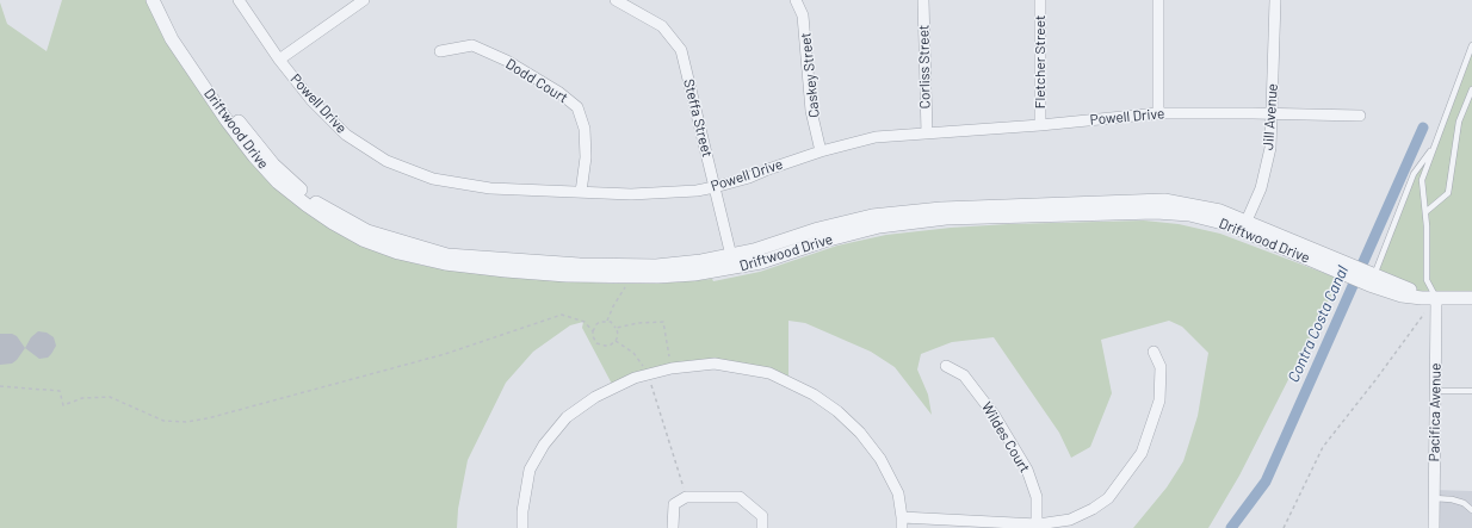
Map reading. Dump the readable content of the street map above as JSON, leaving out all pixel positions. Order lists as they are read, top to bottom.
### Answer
{
  "streets": {
    "street": [
      "Fletcher Street",
      "Corliss Street",
      "Caskey Street",
      "Dodd Court",
      "Powell Drive",
      "Jill Avenue",
      "Steffa Street",
      "Driftwood Drive",
      "Pacifica Avenue",
      "Wildes Court"
    ]
  },
  "crossings": [
    ["Fletcher Street", "Powell Drive"],
    ["Corliss Street", "Powell Drive"],
    ["Caskey Street", "Powell Drive"],
    ["Dodd Court", "Powell Drive"],
    ["Powell Drive", "Jill Avenue"],
    ["Powell Drive", "Steffa Street"],
    ["Jill Avenue", "Driftwood Drive"],
    ["Steffa Street", "Driftwood Drive"],
    ["Driftwood Drive", "Pacifica Avenue"]
  ],
  "water": ["Contra Costa Canal"]
}
